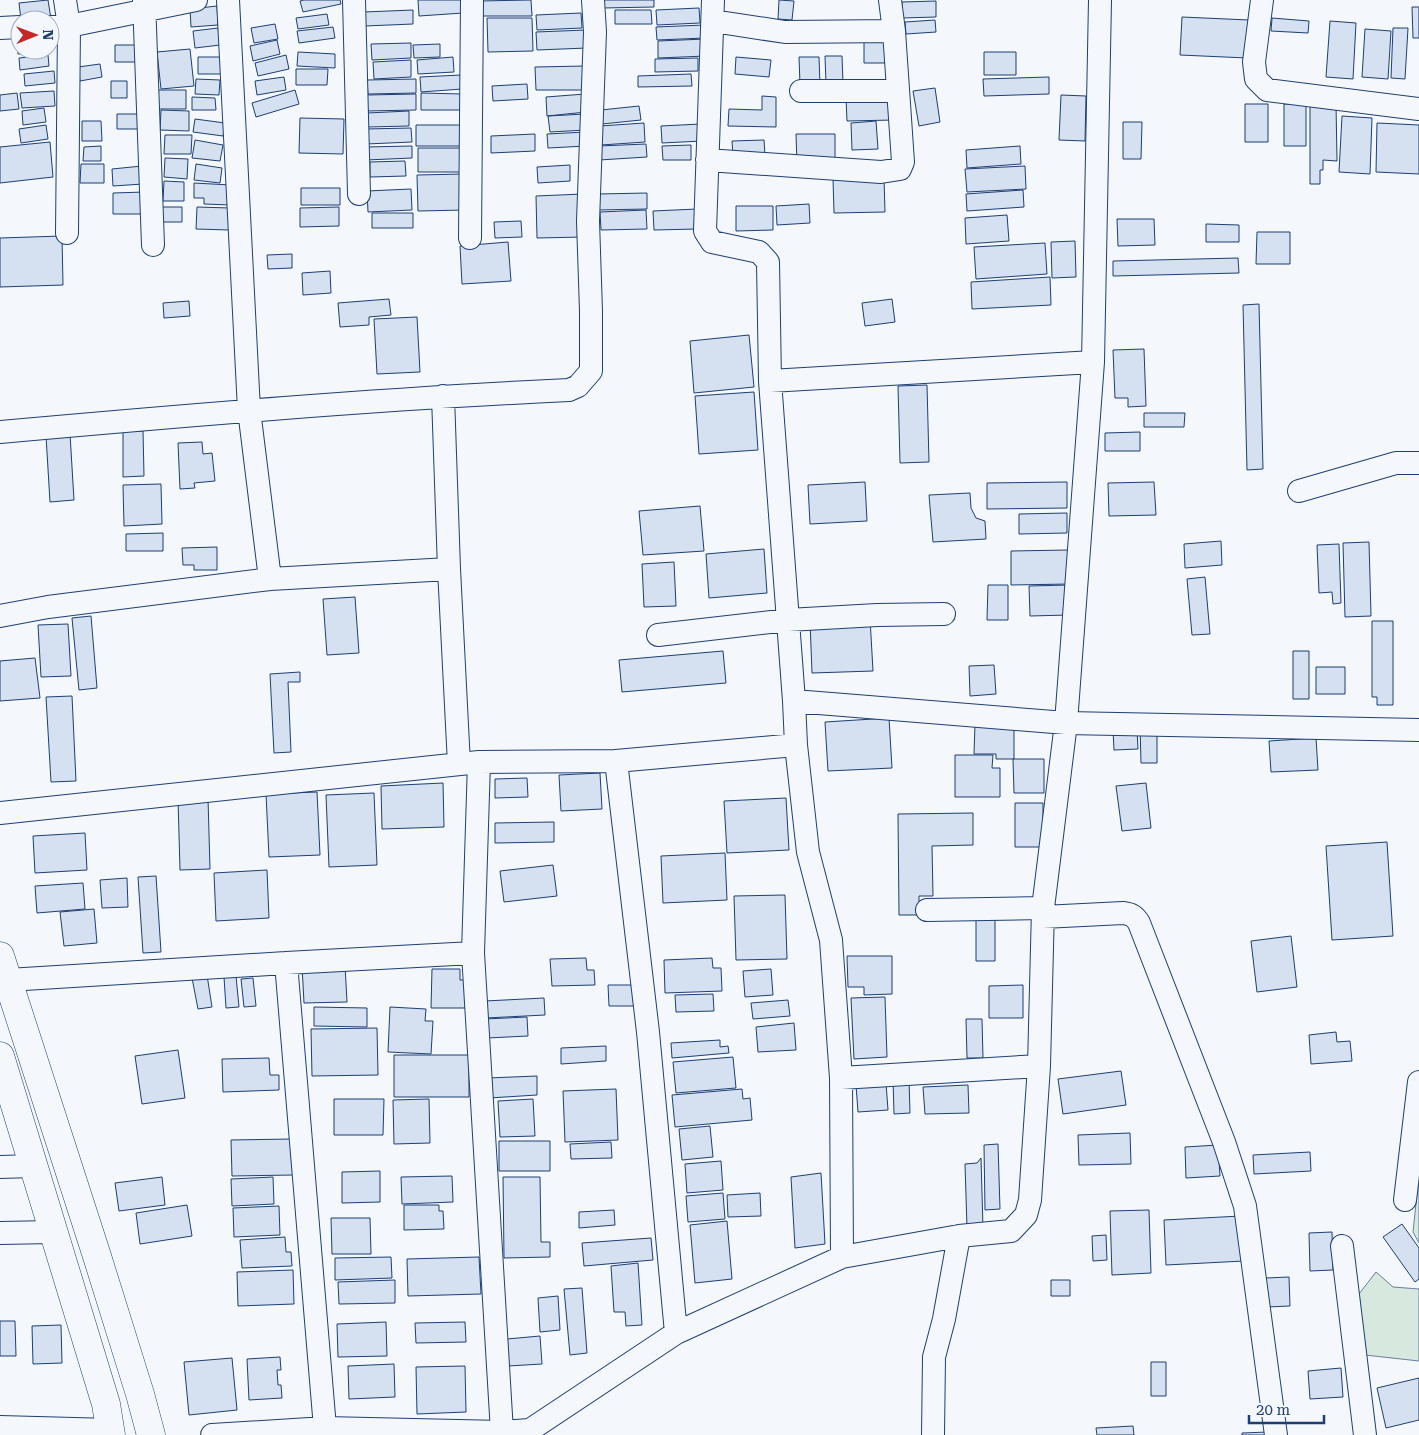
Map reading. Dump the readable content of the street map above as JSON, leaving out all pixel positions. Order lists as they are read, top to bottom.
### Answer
{
  "scale_bar": "20 m",
  "north": "right"
}
